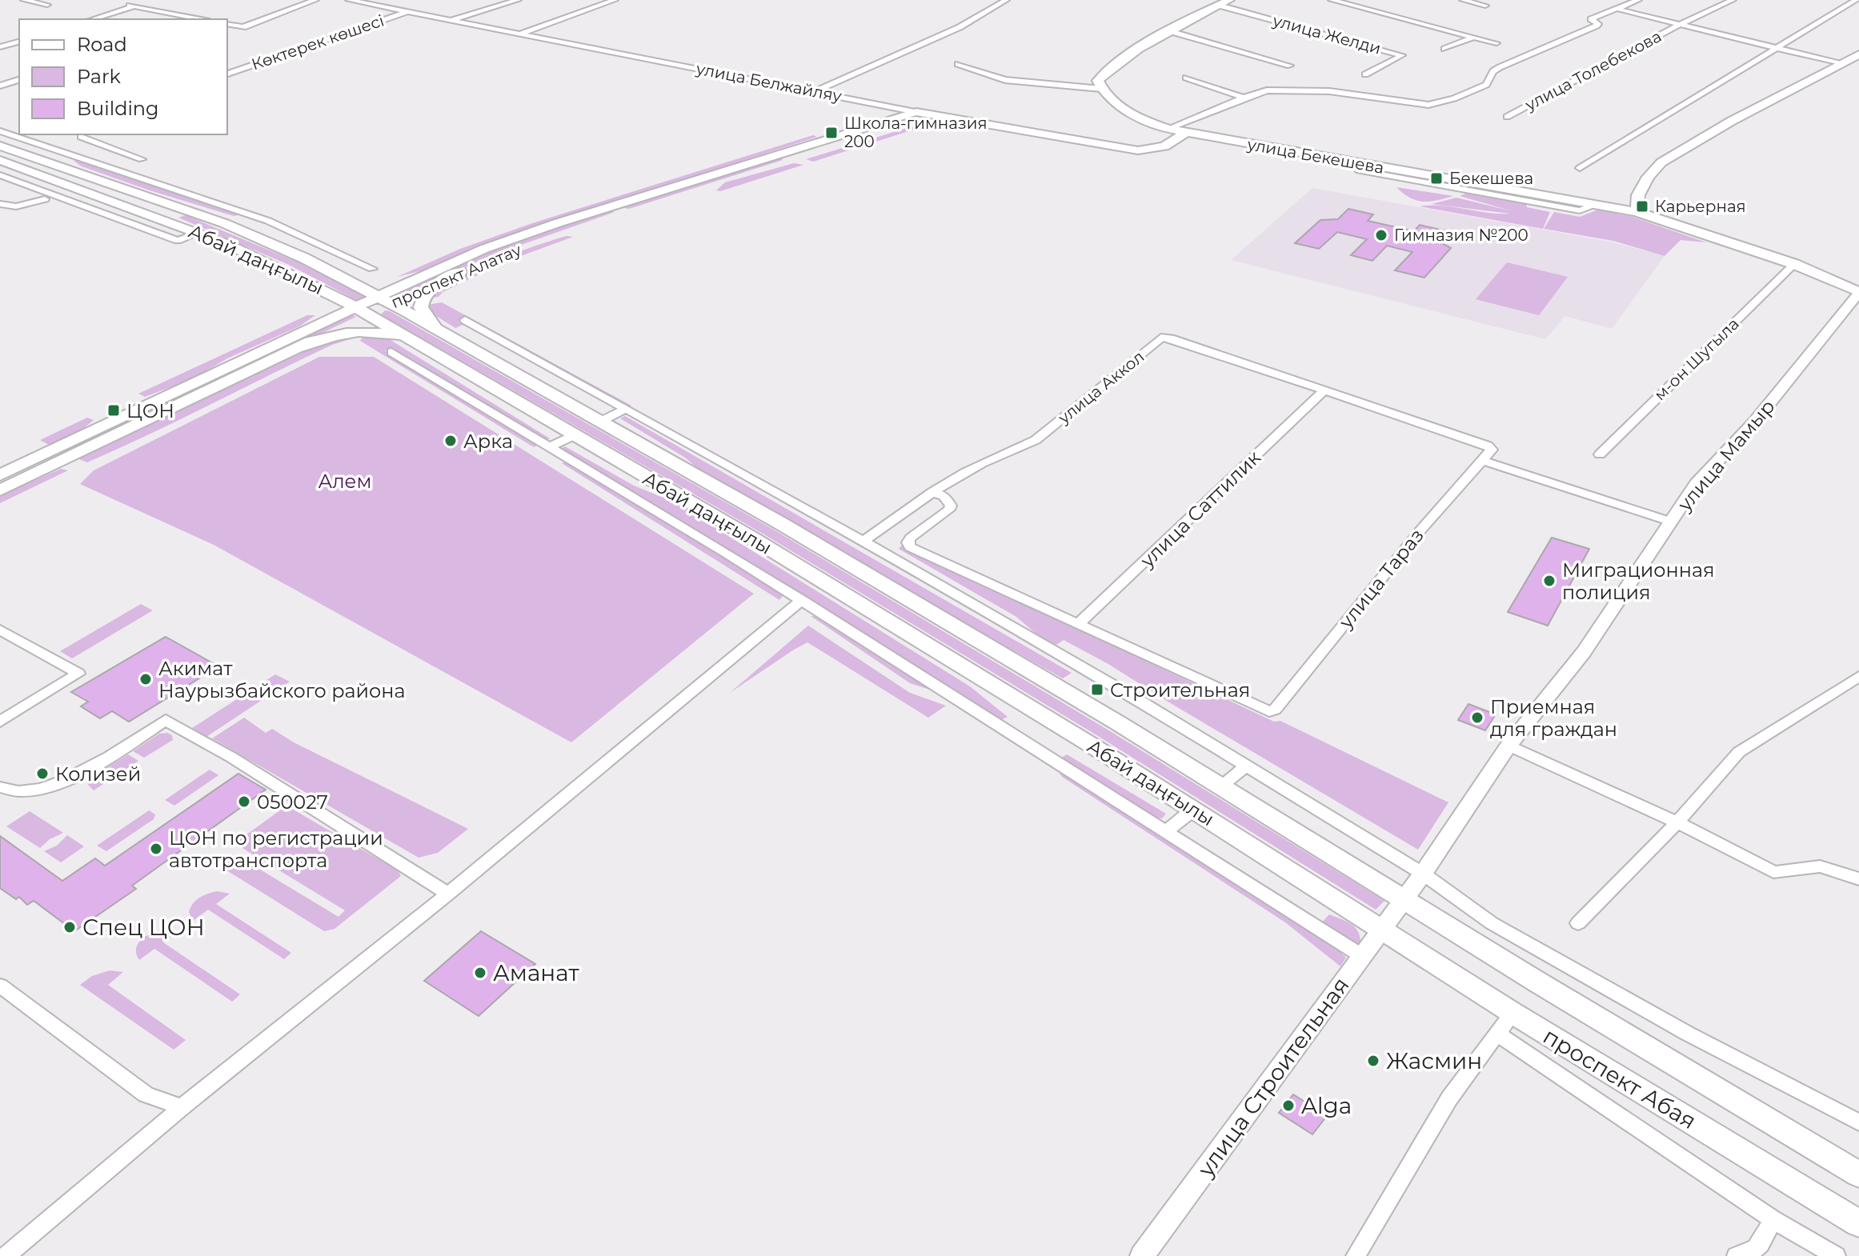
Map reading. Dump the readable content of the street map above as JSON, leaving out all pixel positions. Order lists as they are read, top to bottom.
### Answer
{
  "streets": {
    "main road": [
      "улица Белжайляу",
      "улица Бекешева",
      "Абай даңғылы",
      "проспект Алатау",
      "проспект Абая"
    ],
    "street": [
      "улица Желди",
      "Көктерек көшесі",
      "улица Толебекова",
      "м-он Шугыла",
      "улица Аккол",
      "улица Мамыр",
      "улица Саттилик",
      "улица Тараз",
      "улица Строительная"
    ]
  },
  "crossings": [
    ["Көктерек көшесі", "улица Белжайляу"],
    ["улица Белжайляу", "улица Бекешева"],
    ["улица Белжайляу", "проспект Алатау"],
    ["улица Бекешева", "м-он Шугыла"],
    ["улица Бекешева", "улица Мамыр"],
    ["Абай даңғылы", "проспект Алатау"],
    ["Абай даңғылы", "улица Строительная"],
    ["Абай даңғылы", "проспект Абая"],
    ["улица Аккол", "улица Саттилик"],
    ["улица Аккол", "улица Тараз"],
    ["улица Мамыр", "улица Строительная"],
    ["улица Саттилик", "улица Тараз"],
    ["улица Строительная", "проспект Абая"]
  ],
  "parks": ["Алем"],
  "places": {
    "transit": [
      "Школа-гимназия 200",
      "Бекешева",
      "Карьерная",
      "ЦОН",
      "Строительная"
    ],
    "other": [
      "Гимназия №200",
      "Арка",
      "Миграционная полиция",
      "Акимат Наурызбайского района",
      "Приемная для граждан",
      "Колизей",
      "050027",
      "ЦОН по регистрации автотранспорта",
      "Спец ЦОН",
      "Аманат",
      "Жасмин",
      "Alga"
    ]
  },
  "legend": ["Road", "Park", "Building"]
}
